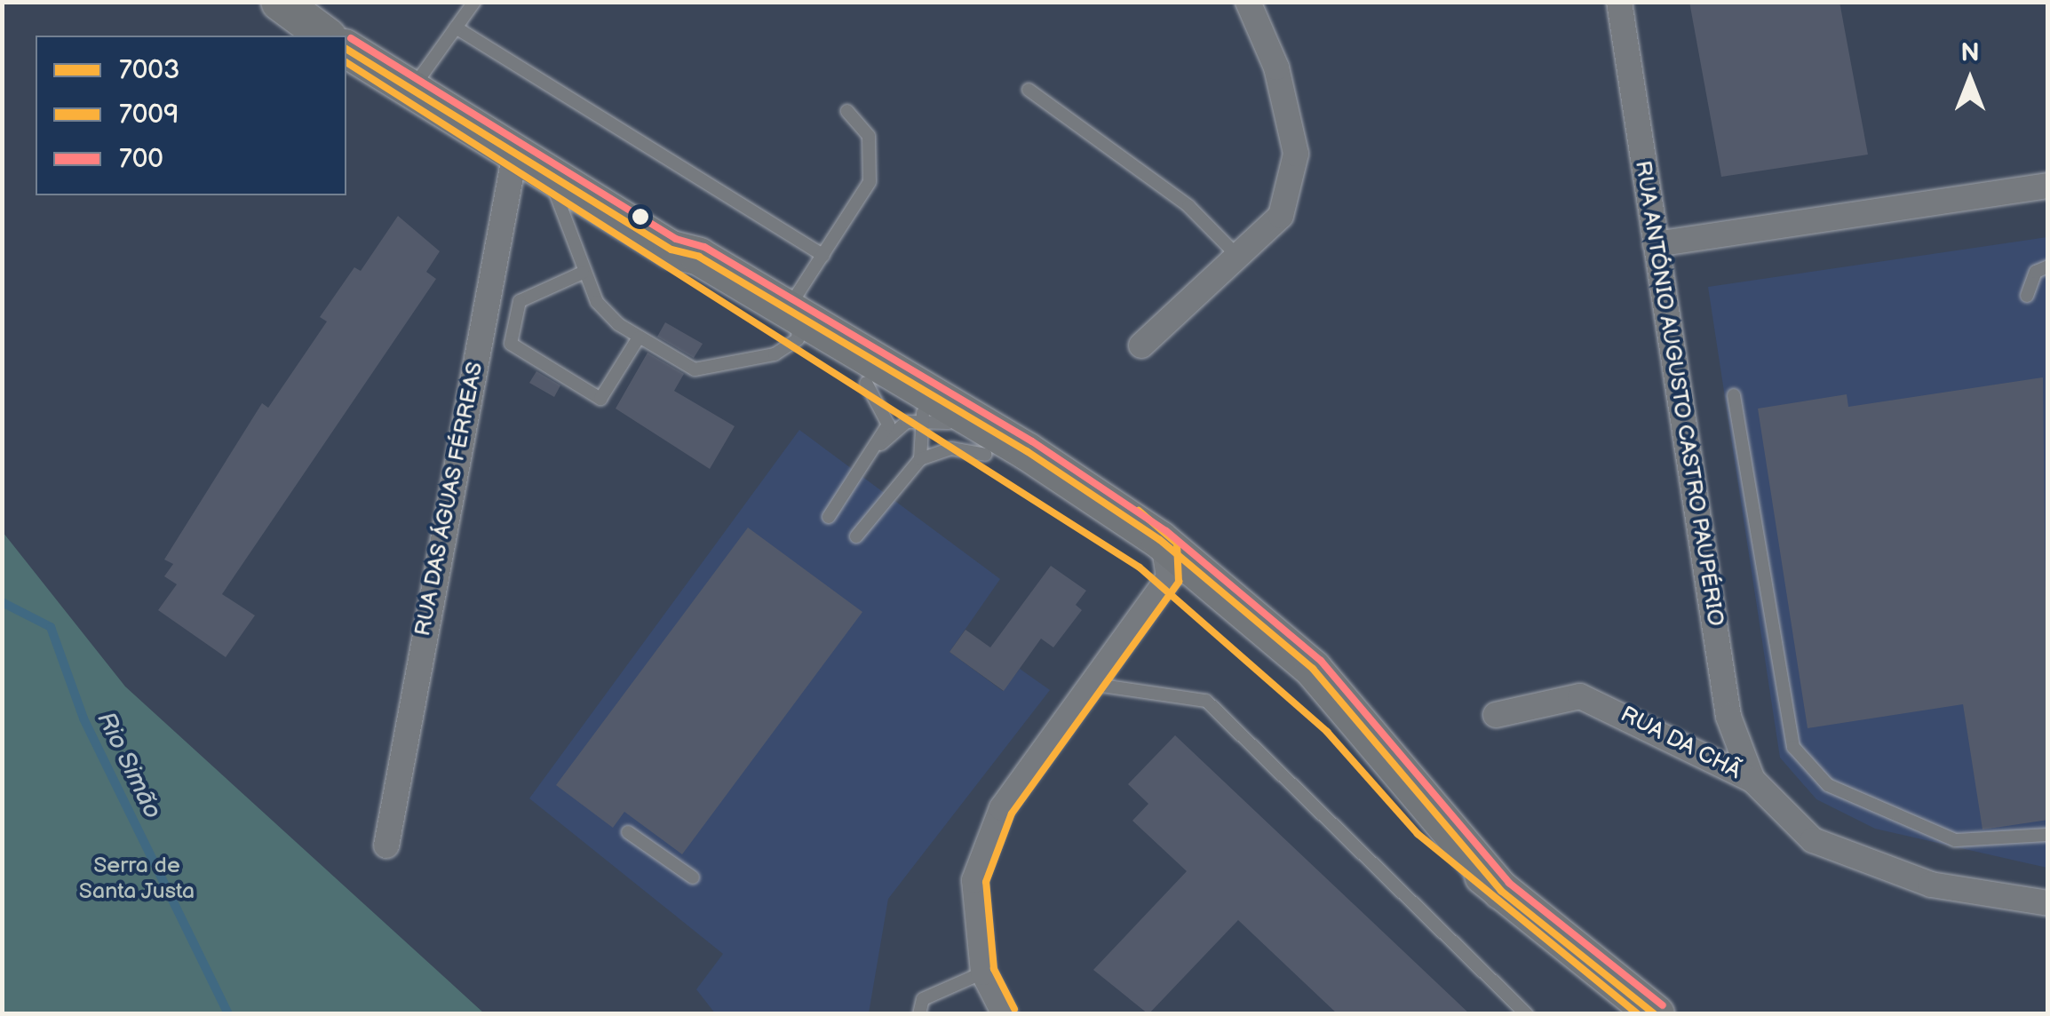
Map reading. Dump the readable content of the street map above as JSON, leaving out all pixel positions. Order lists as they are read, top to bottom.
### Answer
{
  "streets": {
    "street": ["RUA ANTÓNIO AUGUSTO CASTRO PAUPÉRIO", "RUA DAS ÁGUAS FÉRREAS", "RUA DA CHÃ"]
  },
  "crossings": [
    ["RUA ANTÓNIO AUGUSTO CASTRO PAUPÉRIO", "RUA DA CHÃ"]
  ],
  "water": ["Rio Simão"],
  "parks": ["Serra de Santa Justa"],
  "lines": ["transit line 700", "transit line 7003", "transit line 7009"],
  "legend": ["7003", "7009", "700"],
  "north": "top"
}
